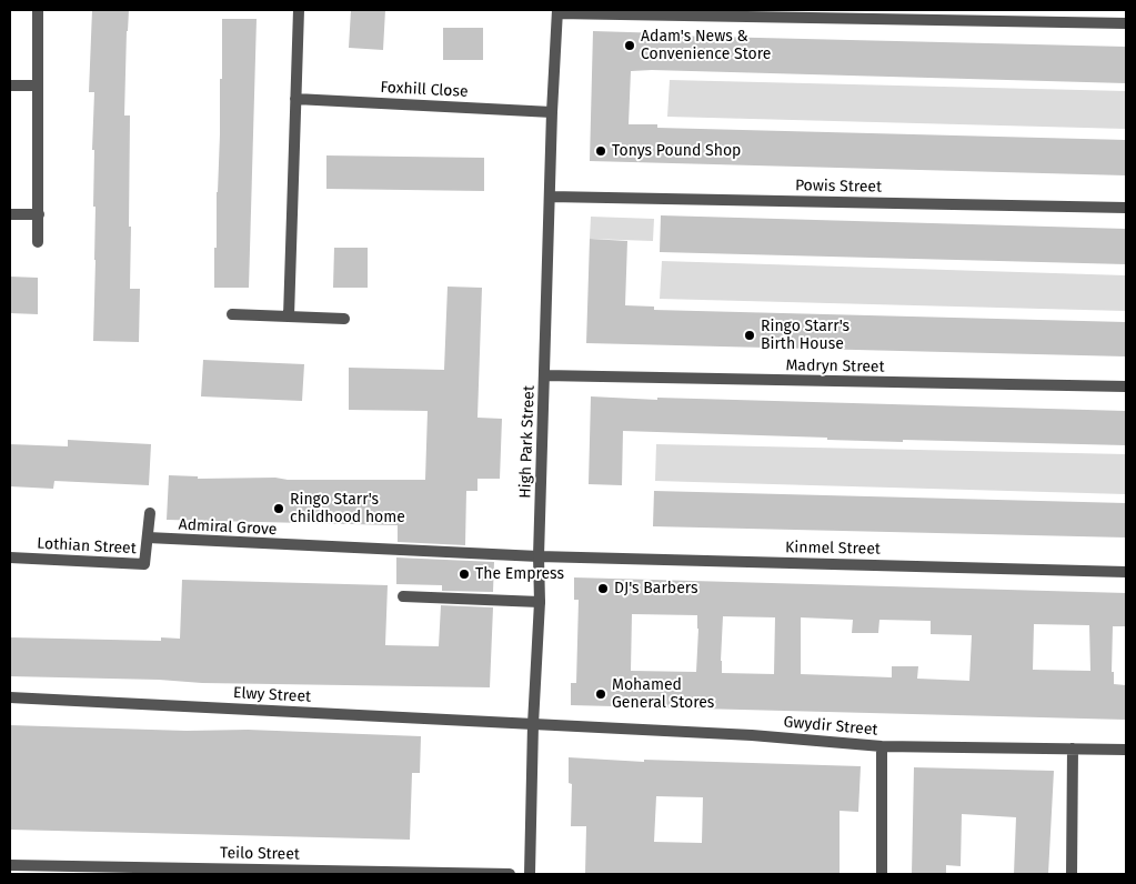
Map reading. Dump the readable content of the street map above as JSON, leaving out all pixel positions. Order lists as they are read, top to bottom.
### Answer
{
  "streets": {
    "street": [
      "Foxhill Close",
      "Powis Street",
      "Madryn Street",
      "High Park Street",
      "Admiral Grove",
      "Lothian Street",
      "Kinmel Street",
      "Elwy Street",
      "Gwydir Street",
      "Teilo Street"
    ]
  },
  "crossings": [
    ["Foxhill Close", "High Park Street"],
    ["Powis Street", "High Park Street"],
    ["Madryn Street", "High Park Street"],
    ["High Park Street", "Admiral Grove"],
    ["High Park Street", "Kinmel Street"],
    ["High Park Street", "Elwy Street"],
    ["High Park Street", "Gwydir Street"],
    ["Admiral Grove", "Lothian Street"],
    ["Admiral Grove", "Kinmel Street"],
    ["Elwy Street", "Gwydir Street"]
  ],
  "places": [
    "Adam's News & Convenience Store",
    "Tonys Pound Shop",
    "Ringo Starr's Birth House",
    "Ringo Starr's childhood home",
    "The Empress",
    "DJ's Barbers",
    "Mohamed General Stores"
  ]
}
